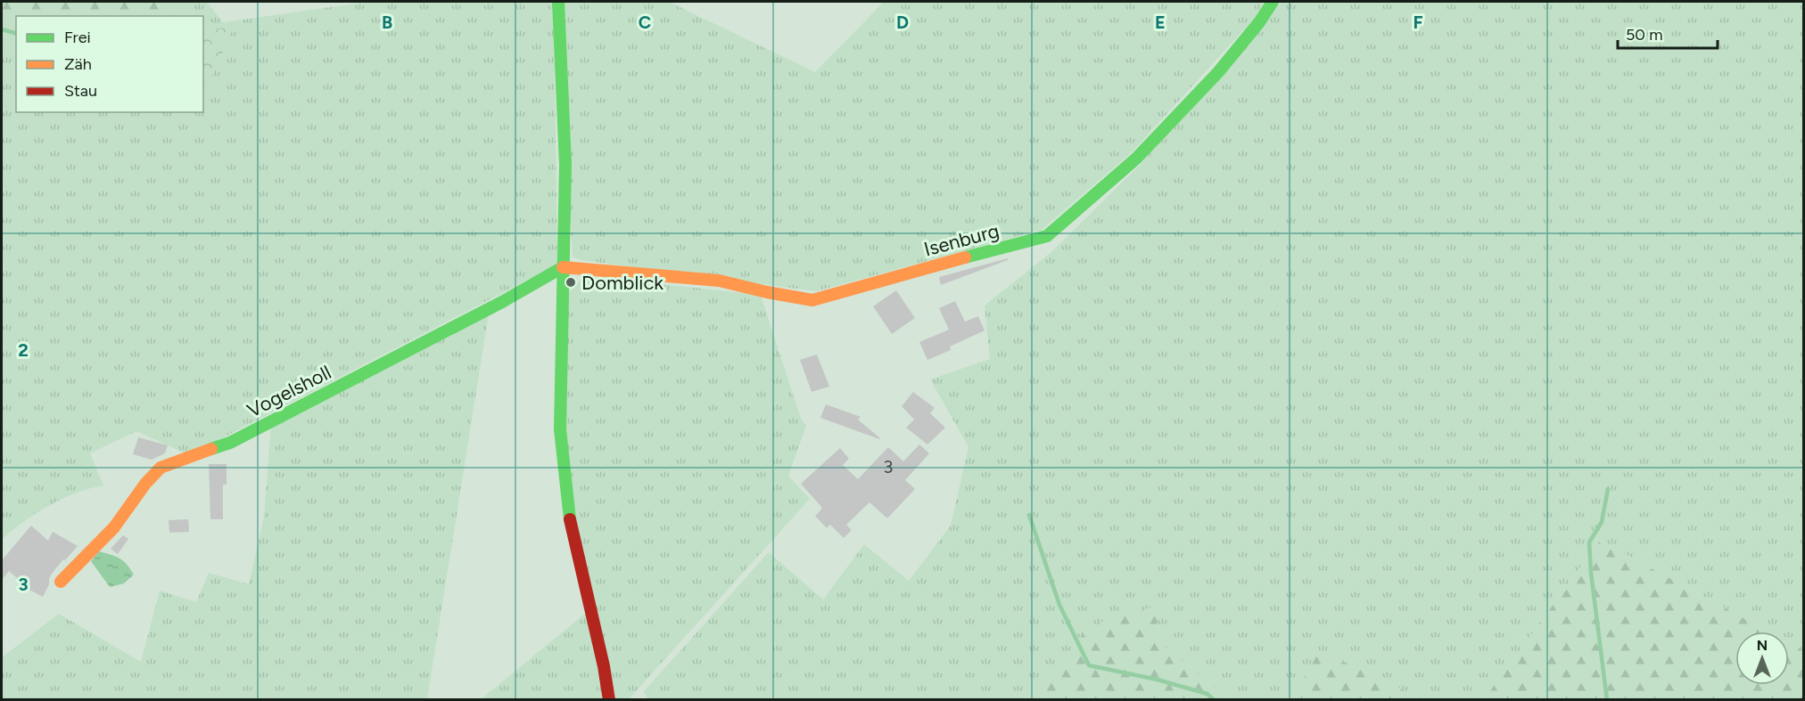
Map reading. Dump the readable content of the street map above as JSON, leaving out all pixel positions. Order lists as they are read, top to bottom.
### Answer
{
  "streets": {
    "street": ["Isenburg", "Vogelsholl"]
  },
  "crossings": [
    ["Isenburg", "Vogelsholl"]
  ],
  "places": ["Domblick"],
  "house_numbers": ["3"],
  "legend": ["Frei", "Zäh", "Stau"],
  "scale_bar": "50 m",
  "north": "top",
  "grid": {
    "columns": [
      "B",
      "C",
      "D",
      "E",
      "F"
    ],
    "rows": ["2", "3"]
  }
}
